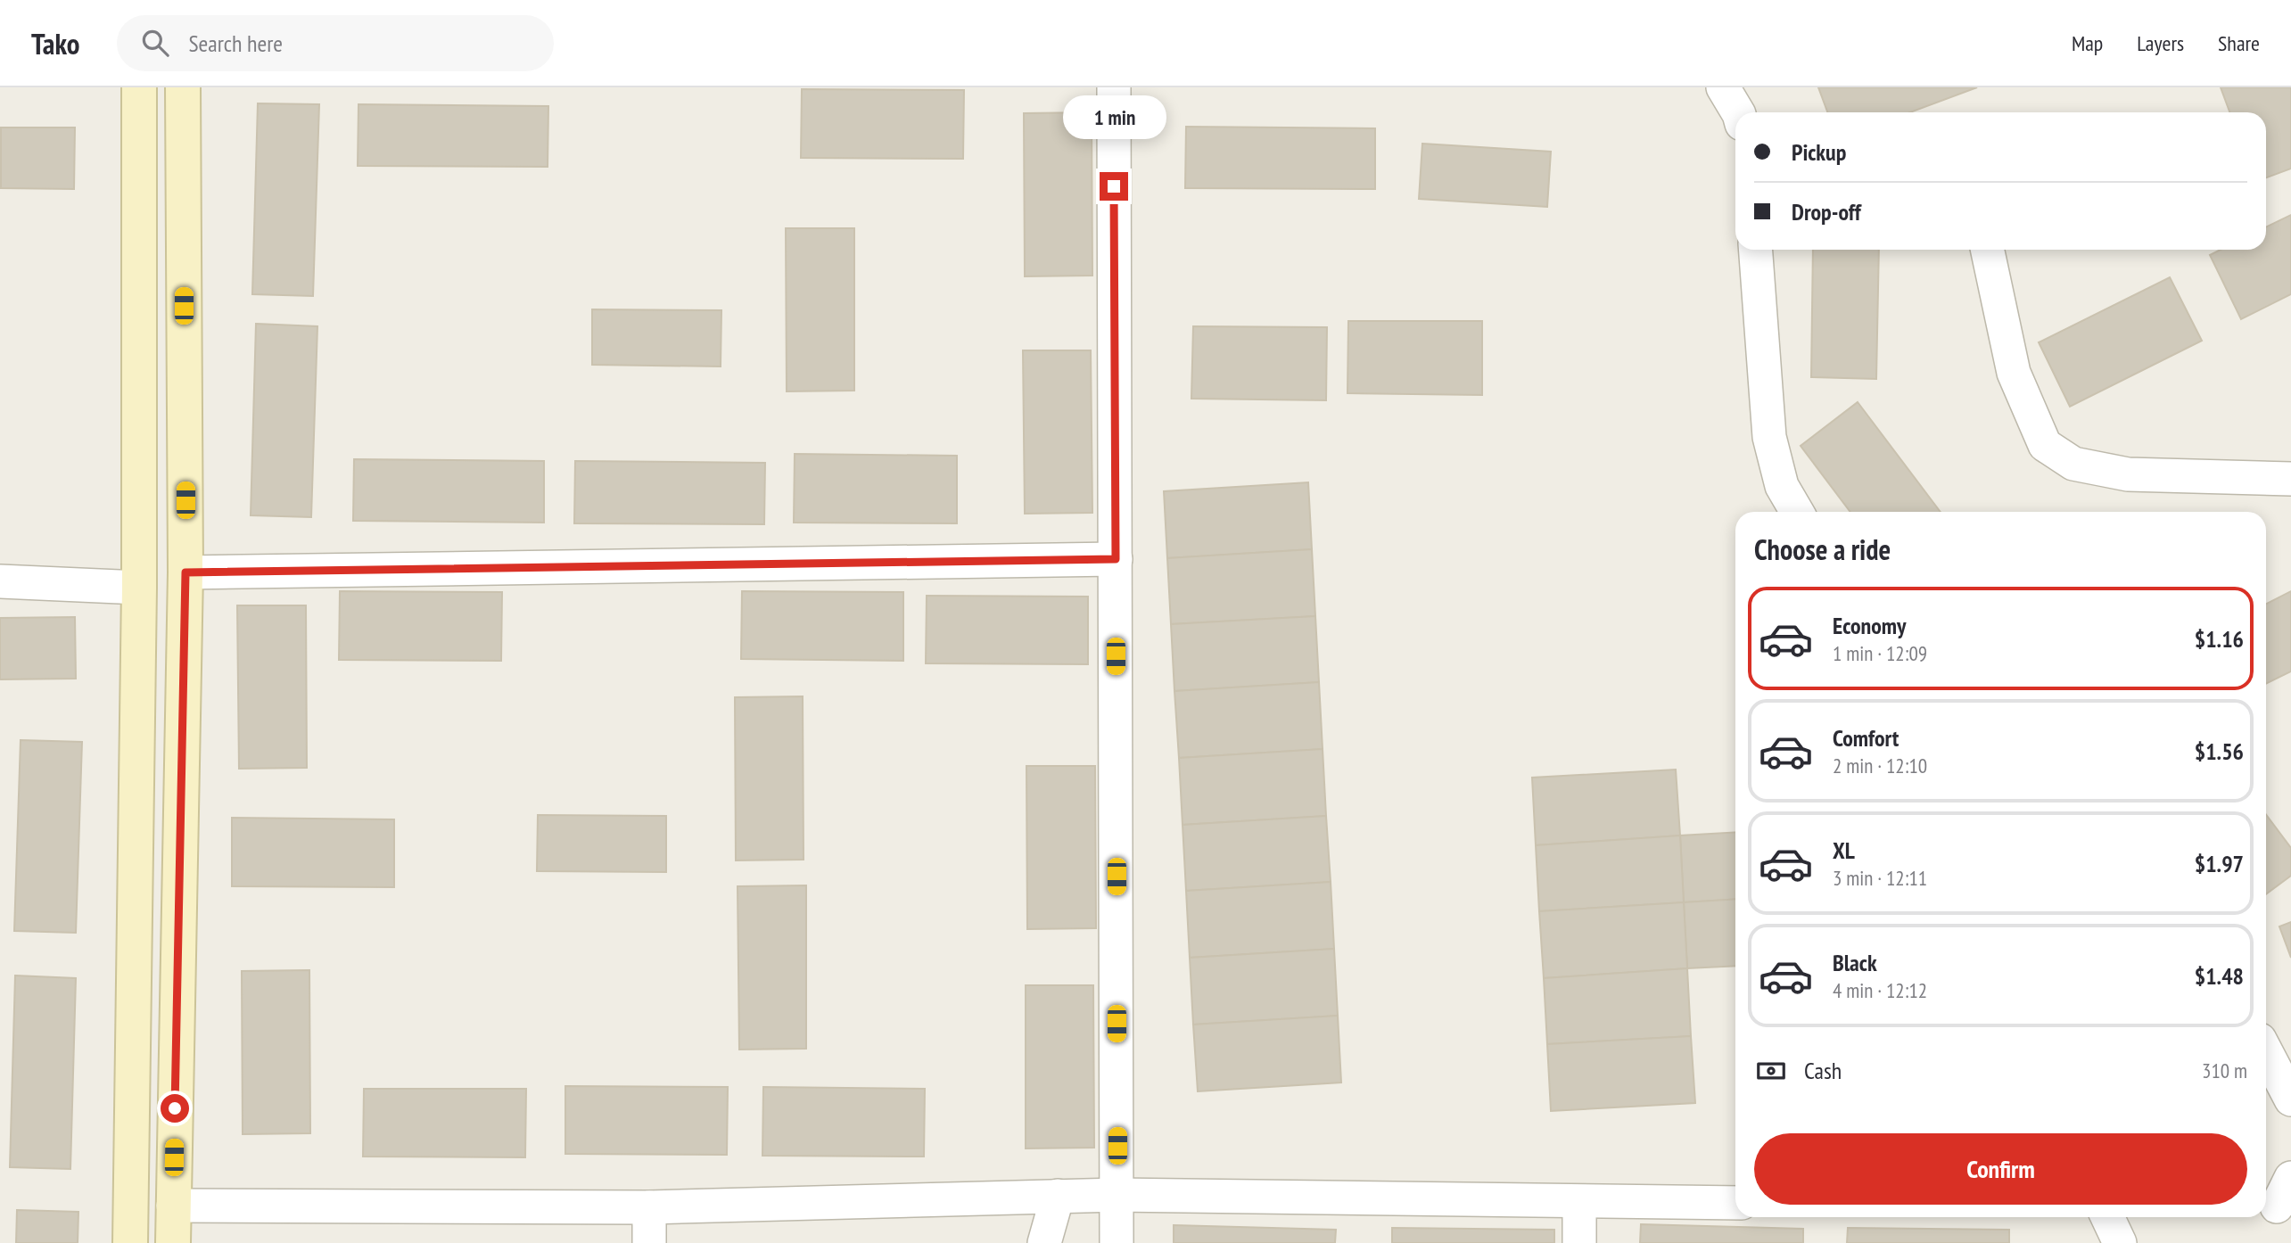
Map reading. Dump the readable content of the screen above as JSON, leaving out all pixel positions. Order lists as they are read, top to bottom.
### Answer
{
  "page": {
    "header": "Tako",
    "search": "Search here",
    "nav": ["Map", "Layers", "Share"],
    "bubble": "1 min",
    "banner": ["Pickup", "Drop-off"],
    "heading": "Choose a ride",
    "list": [
      {
        "name": "Economy",
        "note": "1 min · 12:09",
        "value": "$1.16"
      },
      {
        "name": "Comfort",
        "note": "2 min · 12:10",
        "value": "$1.56"
      },
      {
        "name": "XL",
        "note": "3 min · 12:11",
        "value": "$1.97"
      },
      {
        "name": "Black",
        "note": "4 min · 12:12",
        "value": "$1.48"
      }
    ],
    "pay": ["Cash", "310 m"],
    "buttons": "Confirm"
  }
}
